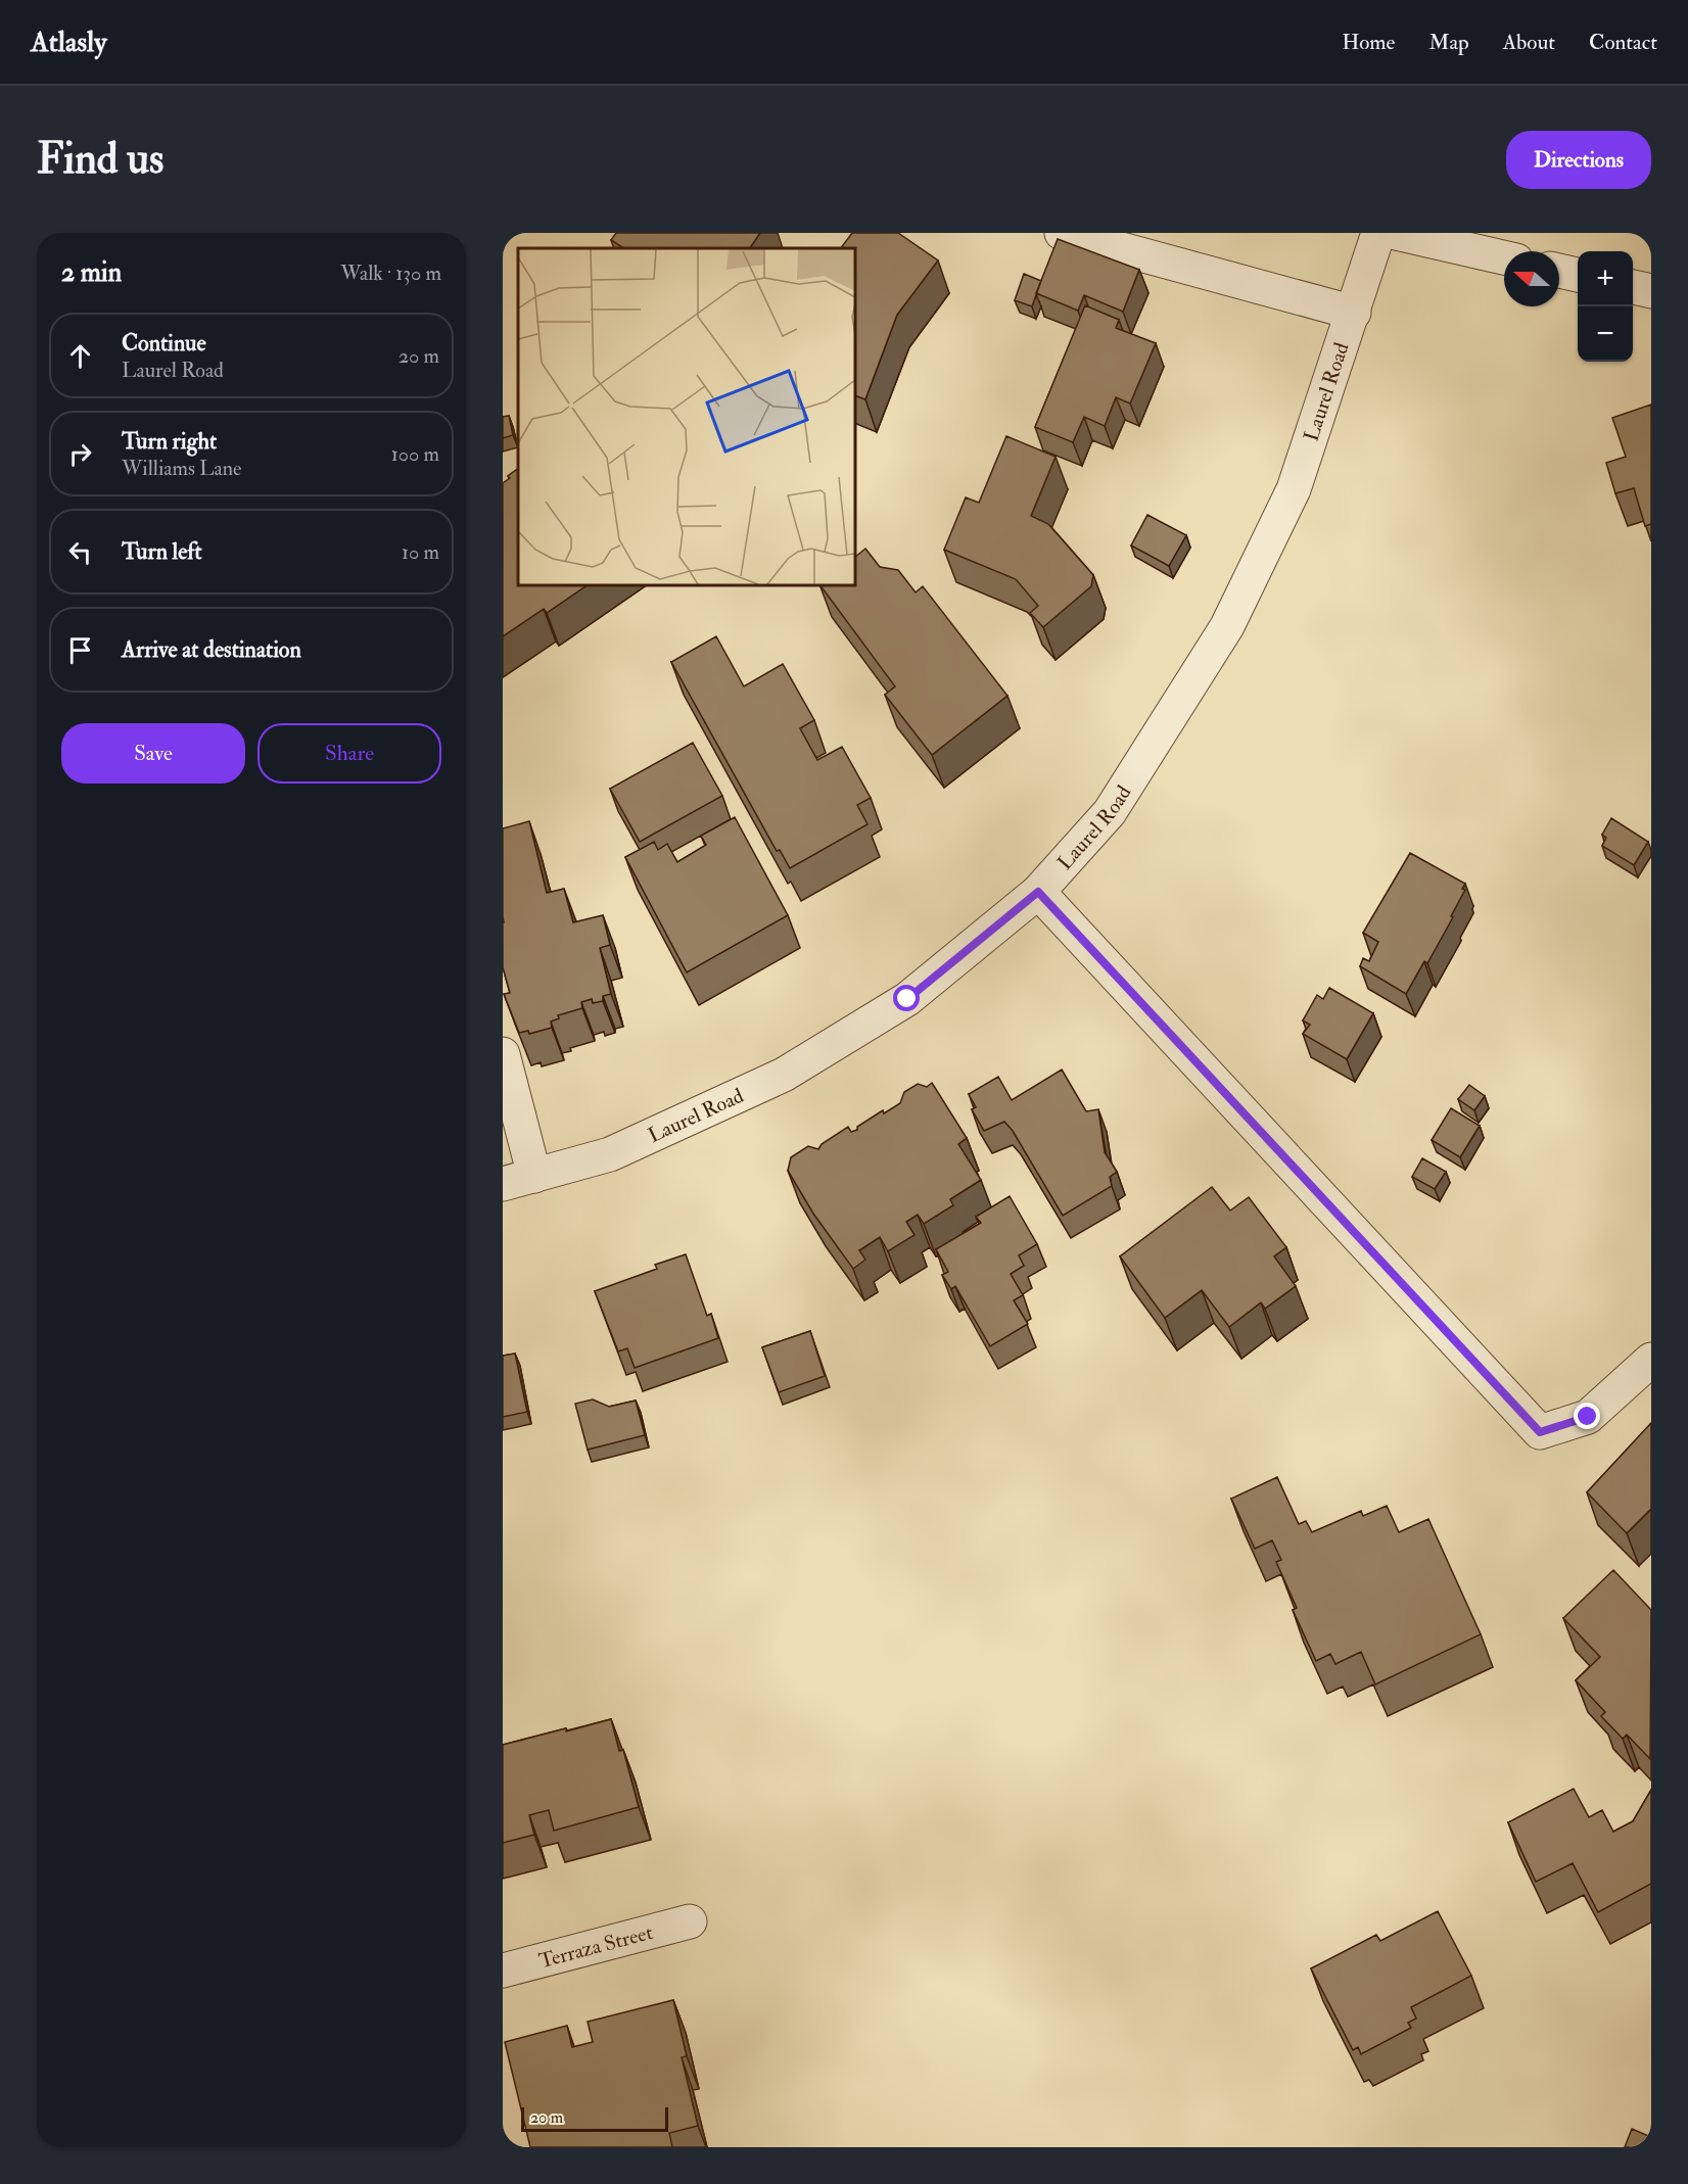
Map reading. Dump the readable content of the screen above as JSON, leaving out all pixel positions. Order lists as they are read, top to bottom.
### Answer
{
  "streets": {
    "street": ["Laurel Road", "Terraza Street"]
  },
  "scale_bar": "20 m",
  "north": "left",
  "page": {
    "header": "Atlasly",
    "nav": [
      "Home",
      "Map",
      "About",
      "Contact"
    ],
    "buttons": [
      "Directions",
      ["Save", "Share"]
    ],
    "title": "Find us",
    "heading": ["2 min", "Walk · 130 m"],
    "map_buttons": ["+", "−"],
    "list": [
      ["Continue", "Laurel Road", "20 m"],
      ["Turn right", "Williams Lane", "100 m"],
      ["Turn left", "10 m"],
      "Arrive at destination"
    ],
    "scale": "20 m"
  }
}
